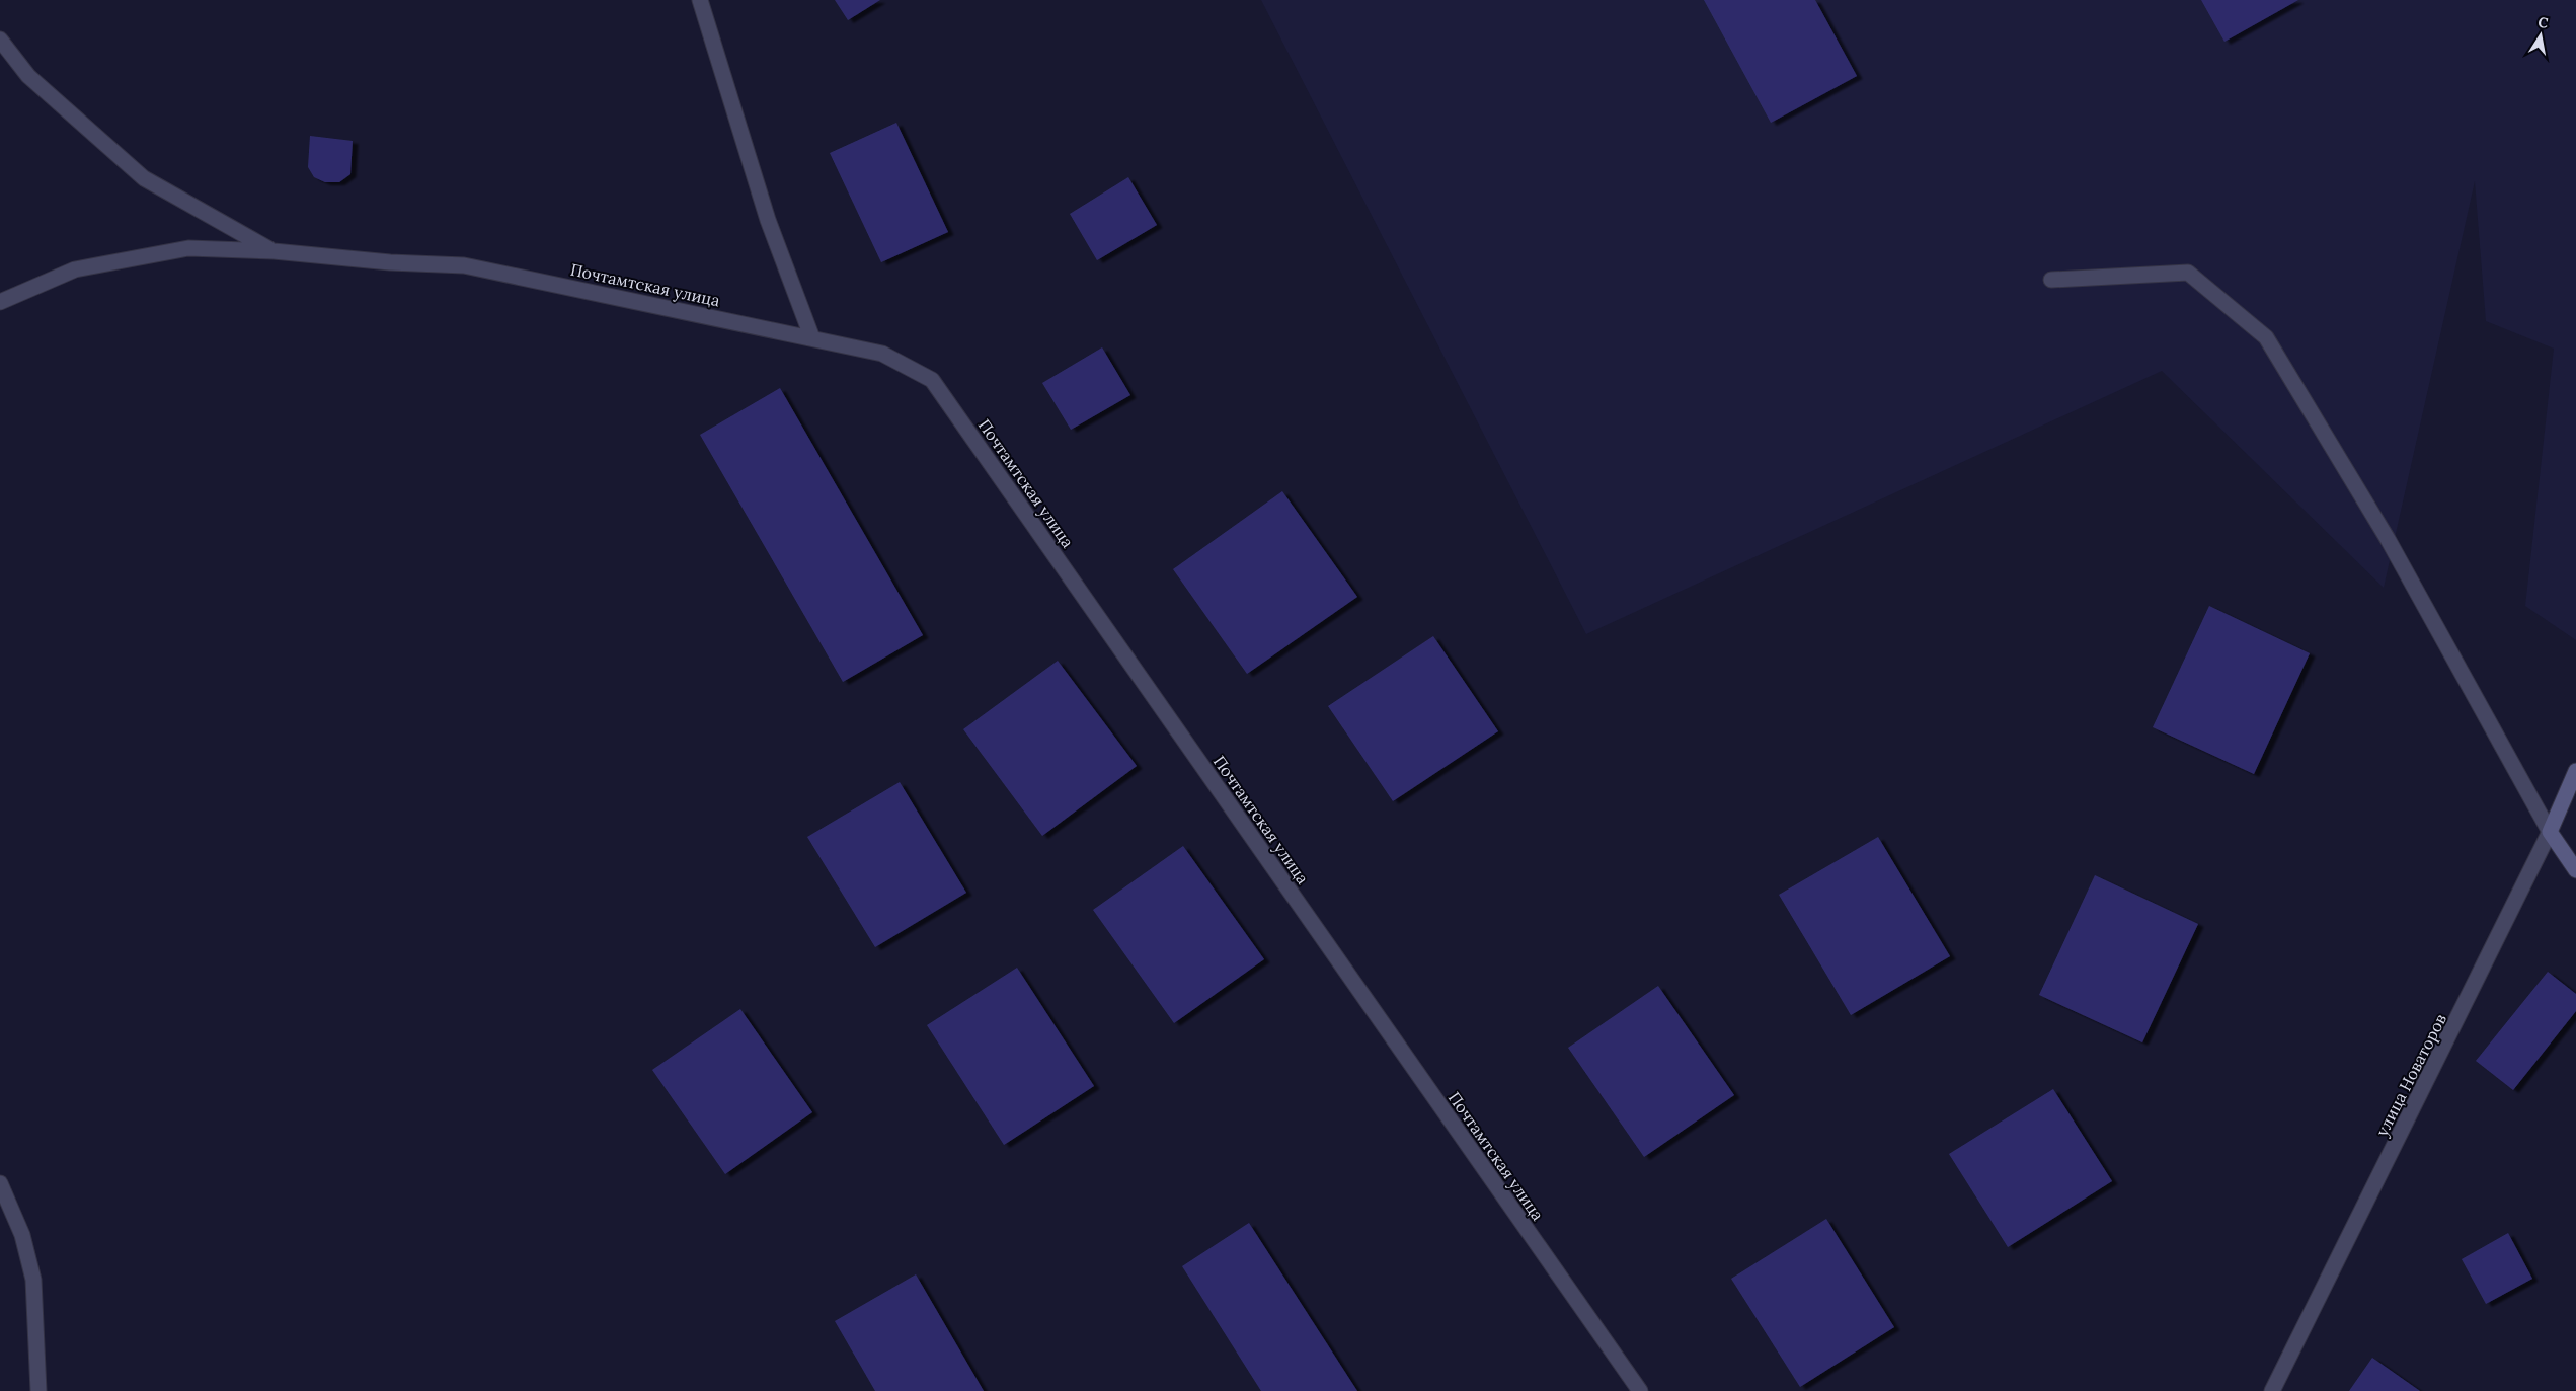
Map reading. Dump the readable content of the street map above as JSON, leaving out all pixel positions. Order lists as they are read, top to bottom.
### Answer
{
  "streets": {
    "street": ["Почтамтская улица", "улица Новаторов"]
  },
  "north": "top"
}
